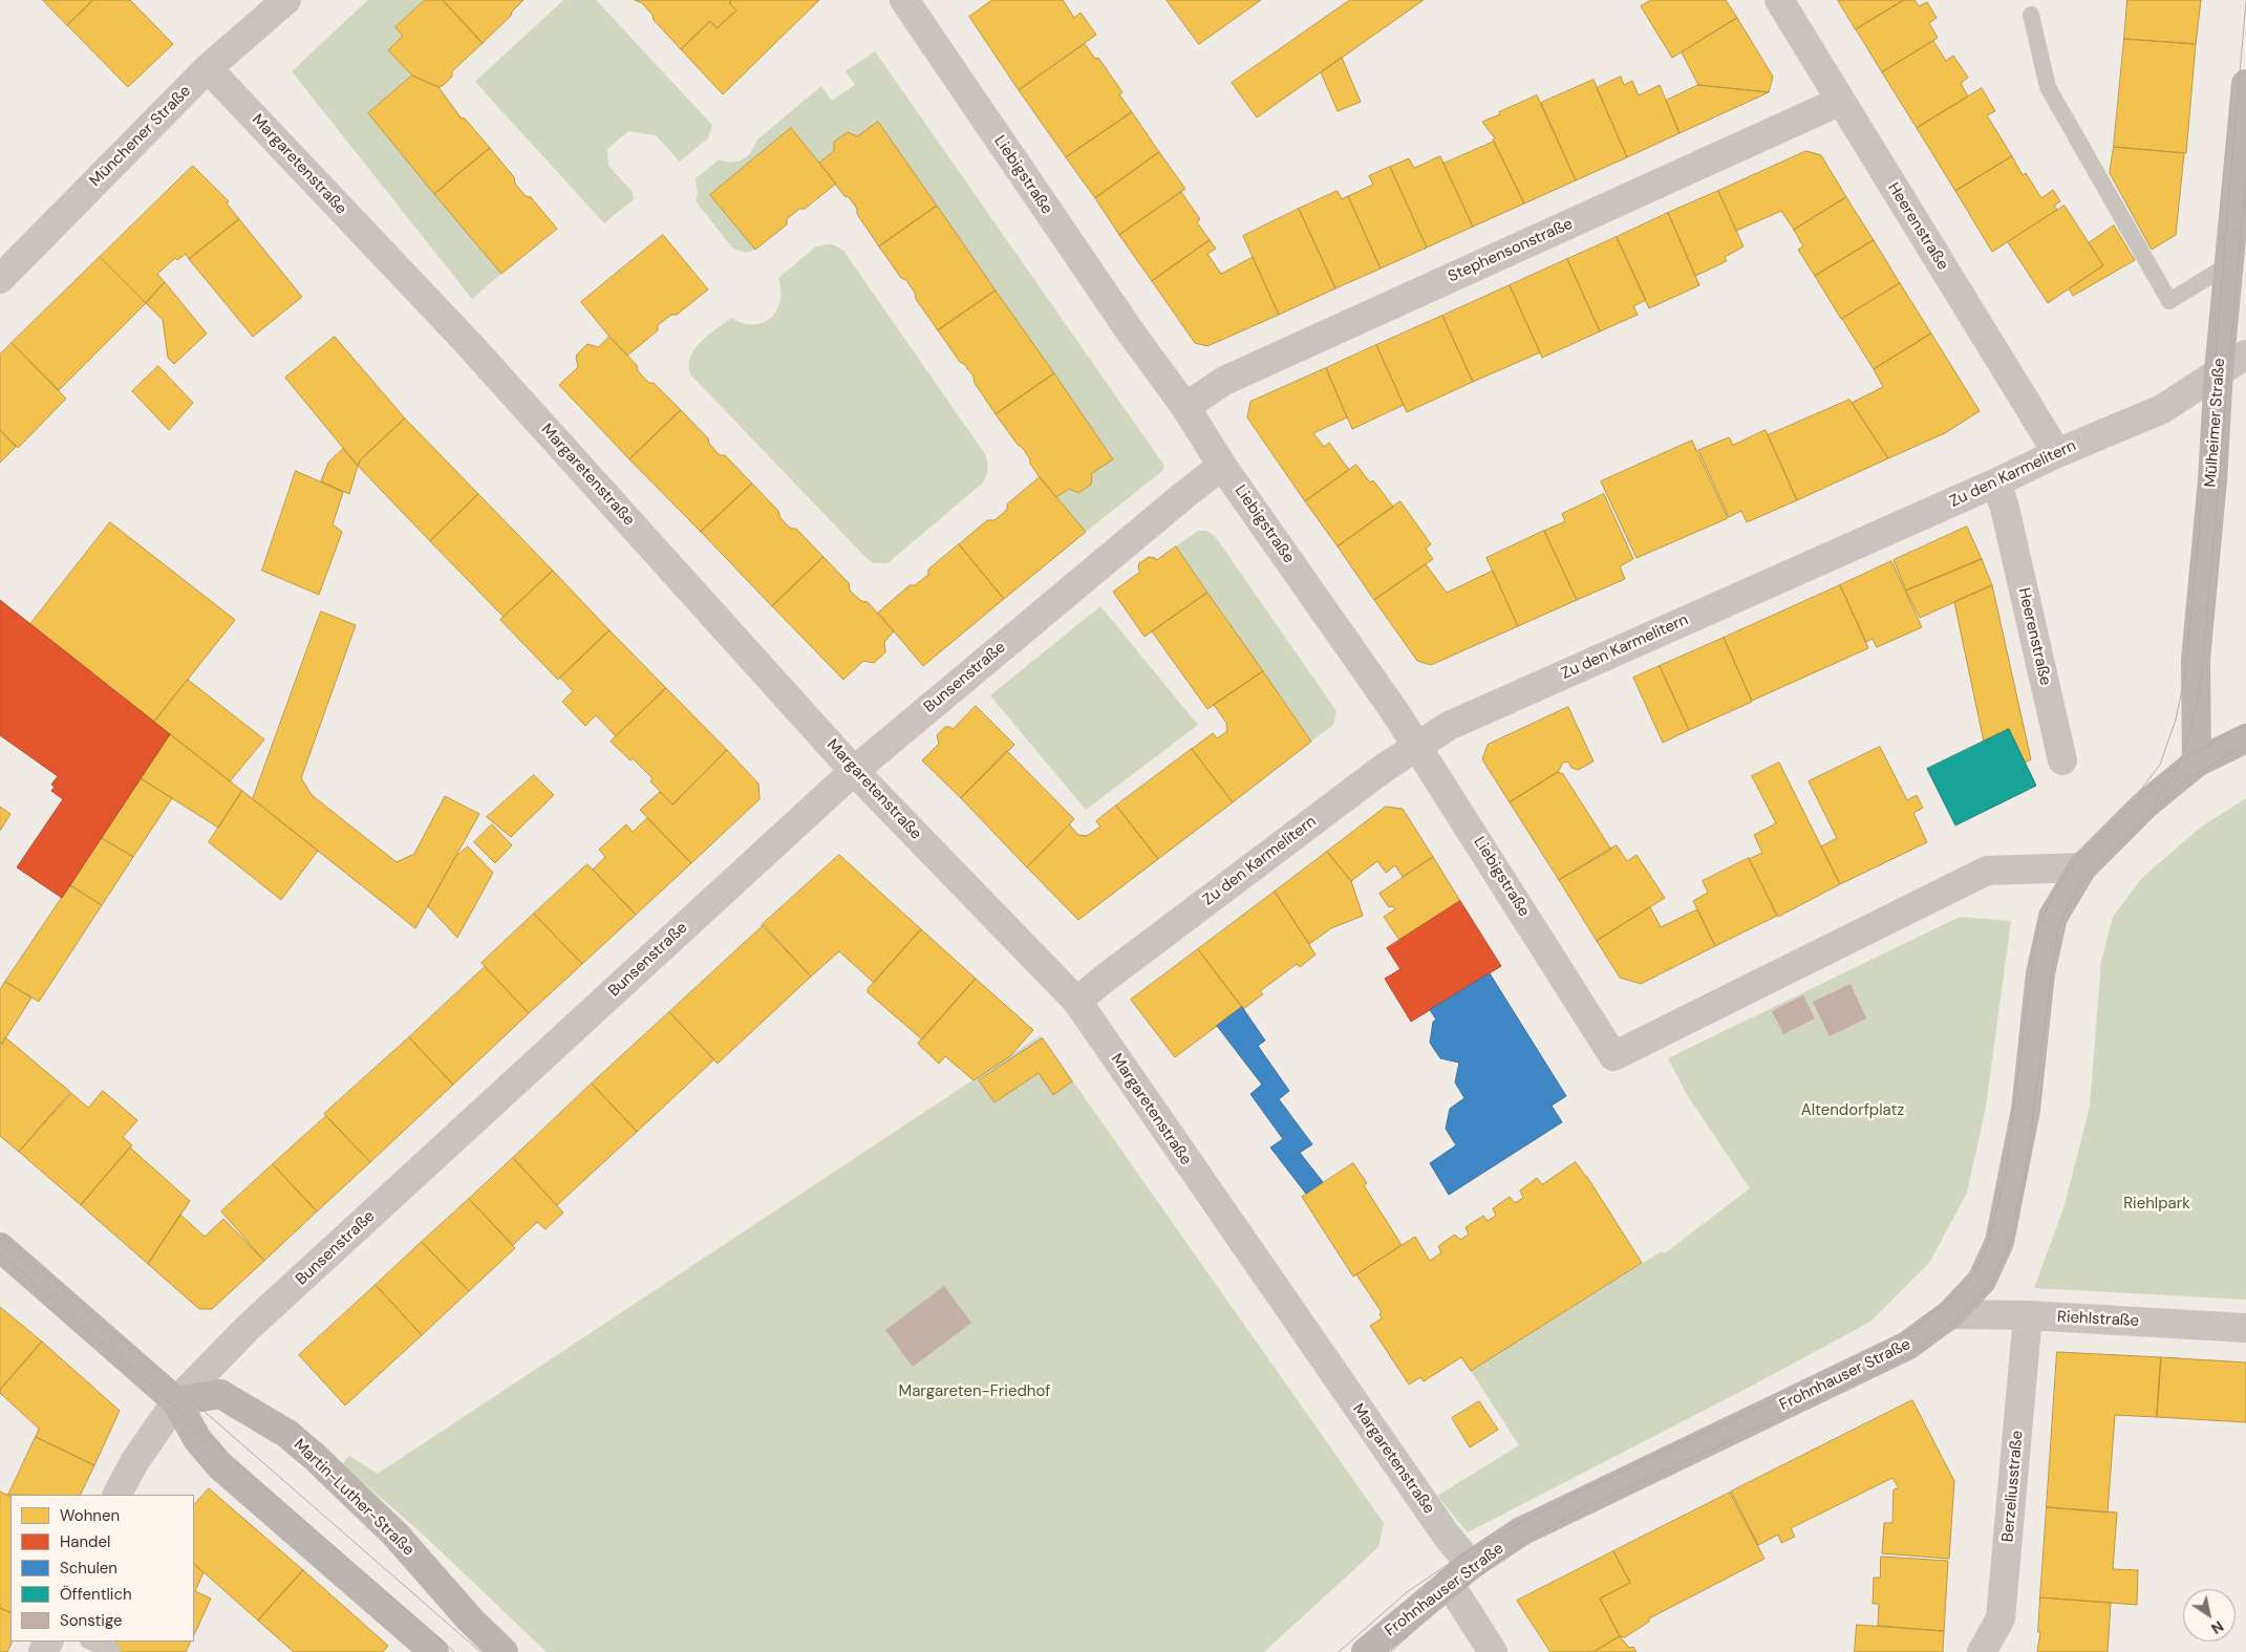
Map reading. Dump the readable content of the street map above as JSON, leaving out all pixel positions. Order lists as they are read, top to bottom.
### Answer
{
  "streets": {
    "main road": ["Mülheimer Straße", "Frohnhauser Straße", "Martin-Luther-Straße"],
    "street": [
      "Münchener Straße",
      "Margaretenstraße",
      "Liebigstraße",
      "Heerenstraße",
      "Stephensonstraße",
      "Zu den Karmelitern",
      "Bunsenstraße",
      "Riehlstraße",
      "Berzeliusstraße"
    ]
  },
  "crossings": [
    ["Münchener Straße", "Margaretenstraße"],
    ["Margaretenstraße", "Zu den Karmelitern"],
    ["Margaretenstraße", "Bunsenstraße"],
    ["Margaretenstraße", "Frohnhauser Straße"],
    ["Liebigstraße", "Stephensonstraße"],
    ["Liebigstraße", "Zu den Karmelitern"],
    ["Liebigstraße", "Bunsenstraße"],
    ["Liebigstraße", "Frohnhauser Straße"],
    ["Heerenstraße", "Stephensonstraße"],
    ["Heerenstraße", "Zu den Karmelitern"],
    ["Mülheimer Straße", "Zu den Karmelitern"],
    ["Mülheimer Straße", "Frohnhauser Straße"],
    ["Bunsenstraße", "Martin-Luther-Straße"],
    ["Riehlstraße", "Frohnhauser Straße"],
    ["Riehlstraße", "Berzeliusstraße"]
  ],
  "parks": ["Altendorfplatz", "Riehlpark", "Margareten-Friedhof"],
  "legend": [
    "Wohnen",
    "Handel",
    "Schulen",
    "Öffentlich",
    "Sonstige"
  ],
  "north": "bottom right"
}
